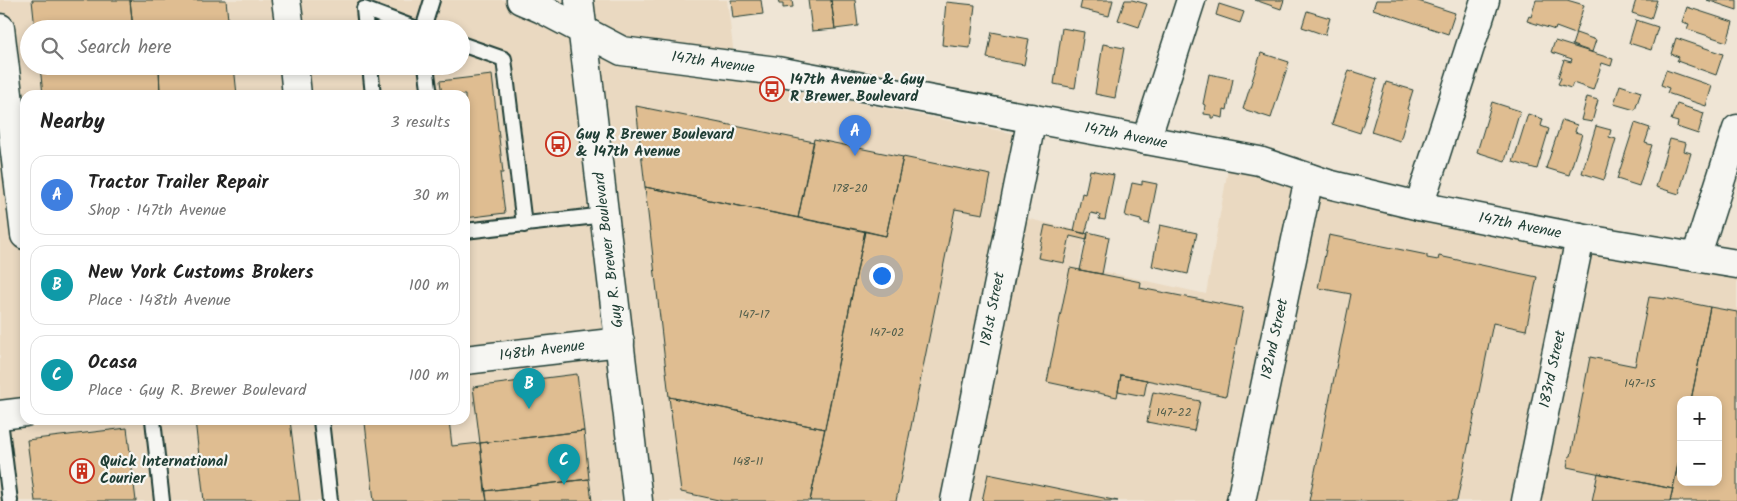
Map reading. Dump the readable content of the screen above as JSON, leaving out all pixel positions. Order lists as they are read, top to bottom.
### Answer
{
  "streets": {
    "street": [
      "147th Avenue",
      "Guy R. Brewer Boulevard",
      "181st Street",
      "182nd Street",
      "148th Avenue",
      "183rd Street"
    ]
  },
  "crossings": [
    ["147th Avenue", "Guy R. Brewer Boulevard"],
    ["147th Avenue", "181st Street"],
    ["147th Avenue", "182nd Street"],
    ["147th Avenue", "183rd Street"],
    ["Guy R. Brewer Boulevard", "148th Avenue"]
  ],
  "places": {
    "bus stop": ["147th Avenue & Guy R Brewer Boulevard", "Guy R Brewer Boulevard & 147th Avenue"],
    "building": ["Quick International Courier"]
  },
  "house_numbers": [
    "178-20",
    "147-17",
    "147-02",
    "147-15",
    "147-22",
    "148-11"
  ],
  "page": {
    "search": "Search here",
    "heading": ["Nearby", "3 results"],
    "pins": ["A", "B", "C"],
    "list": [
      {
        "mark": "A",
        "name": "Tractor Trailer Repair",
        "note": "Shop · 147th Avenue",
        "value": "30 m"
      },
      {
        "mark": "B",
        "name": "New York Customs Brokers",
        "note": "Place · 148th Avenue",
        "value": "100 m"
      },
      {
        "mark": "C",
        "name": "Ocasa",
        "note": "Place · Guy R. Brewer Boulevard",
        "value": "100 m"
      }
    ],
    "map_buttons": ["+", "−"]
  }
}
